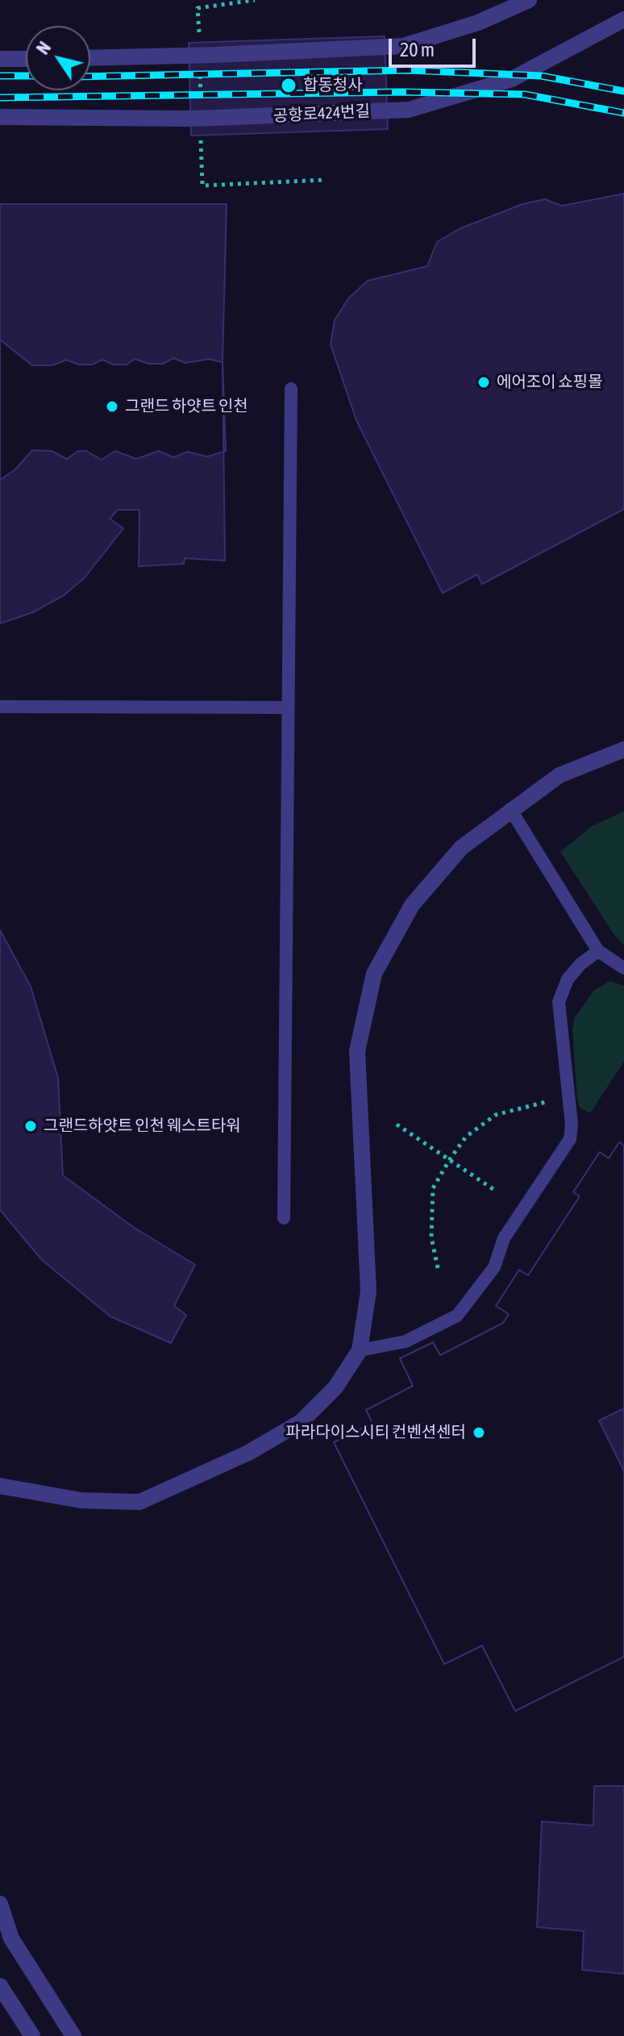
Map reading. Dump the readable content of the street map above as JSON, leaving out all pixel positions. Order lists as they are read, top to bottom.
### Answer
{
  "streets": {
    "street": ["공항로424번길"]
  },
  "places": [
    "합동청사",
    "에어조이 쇼핑몰",
    "그랜드 하얏트 인천",
    "그랜드하얏트 인천 웨스트타워",
    "파라다이스시티 컨벤션센터"
  ],
  "scale_bar": "20 m",
  "north": "top left"
}
